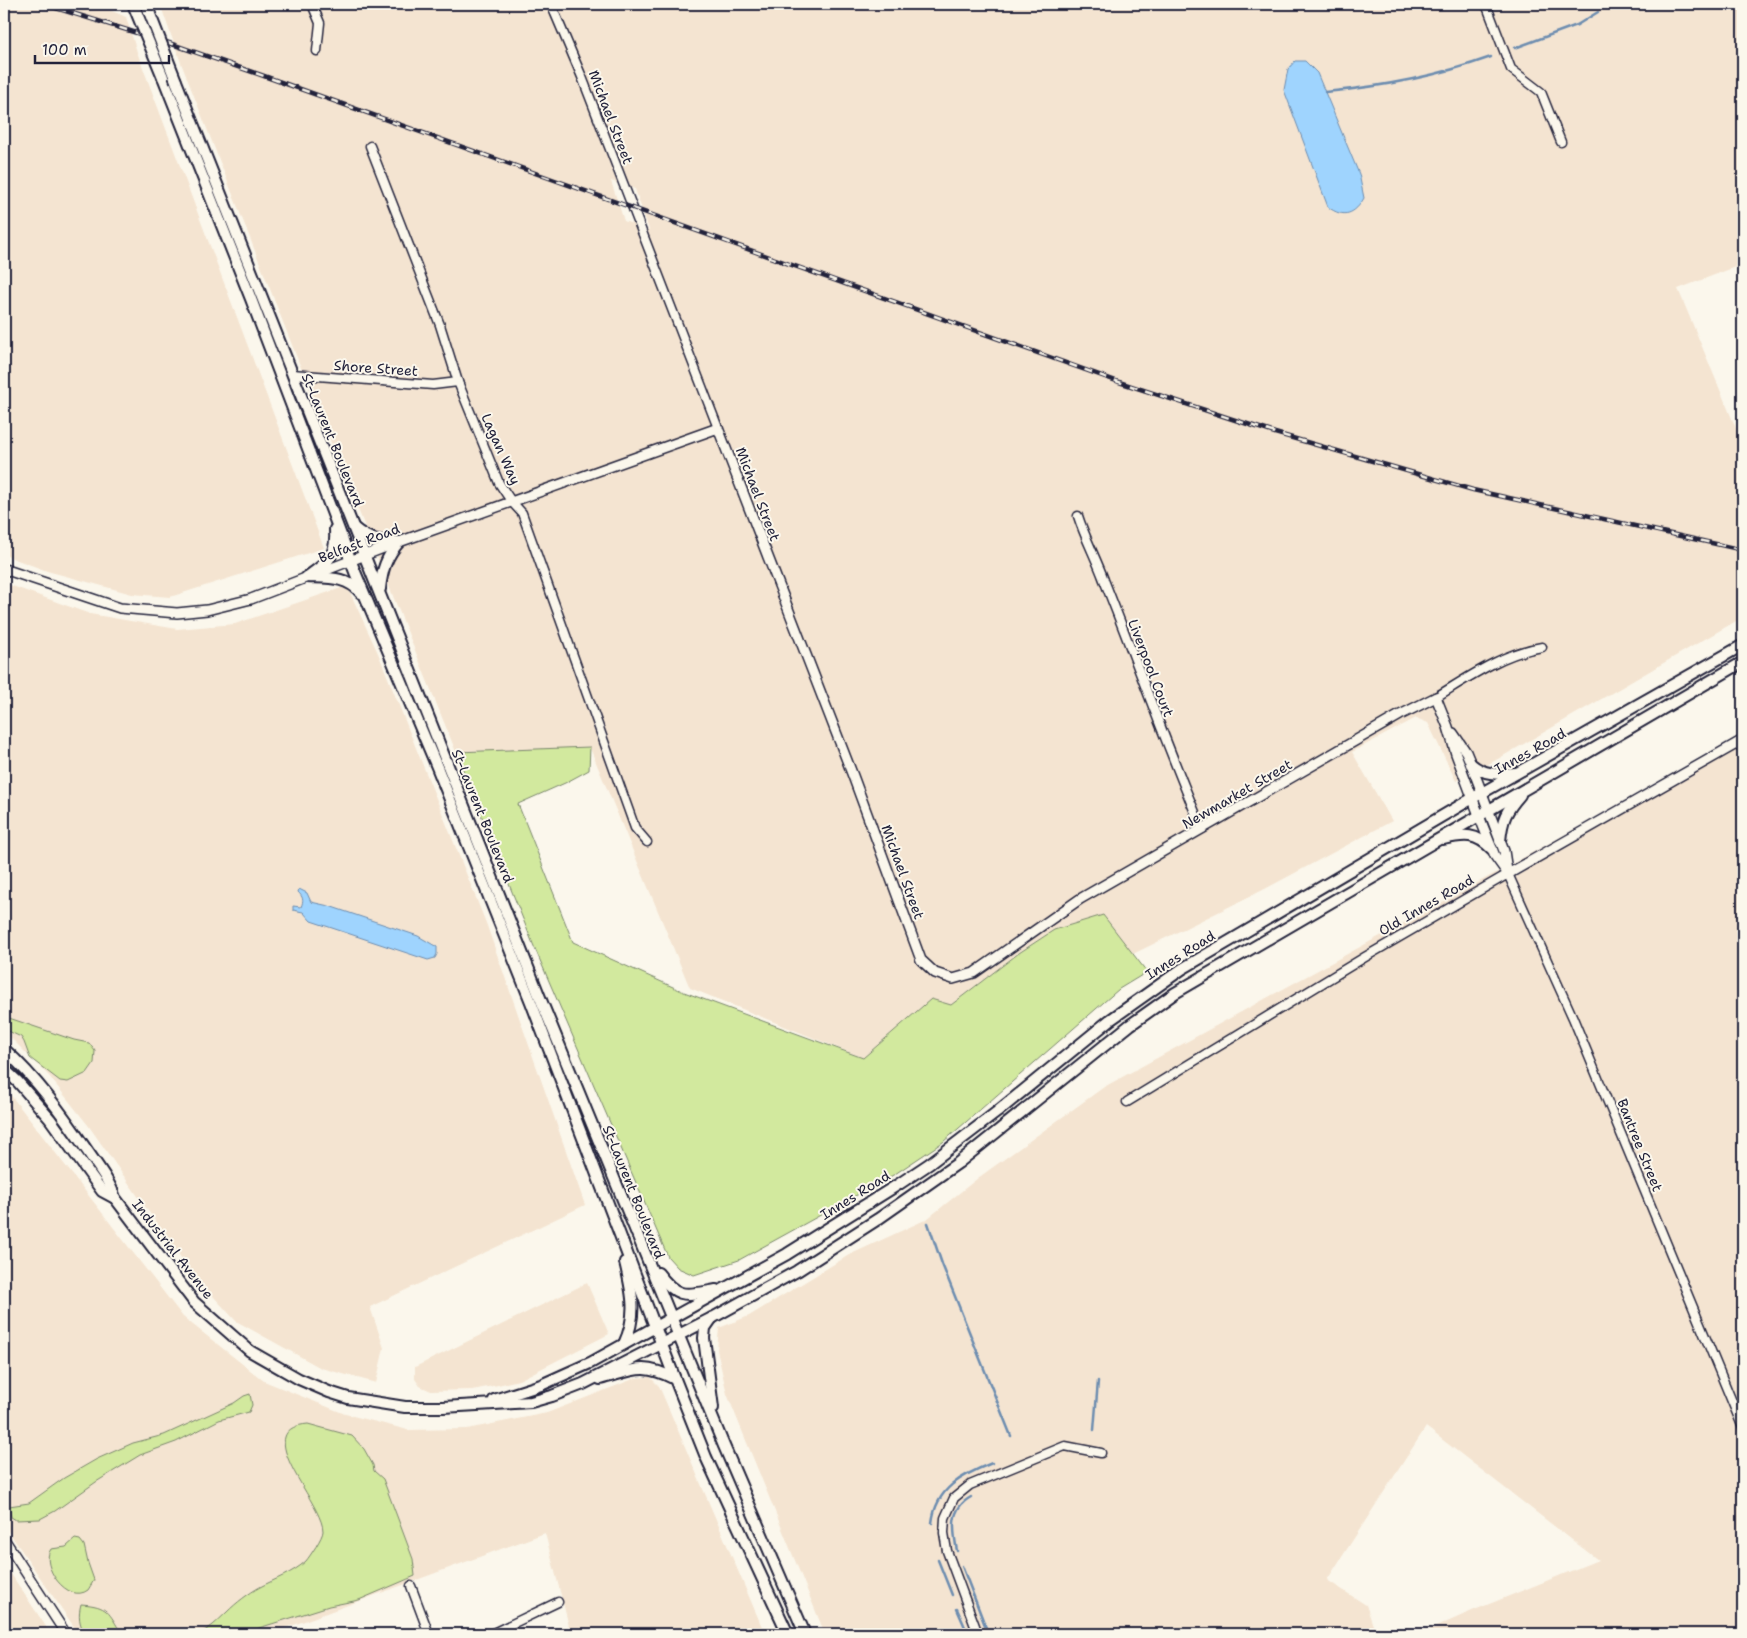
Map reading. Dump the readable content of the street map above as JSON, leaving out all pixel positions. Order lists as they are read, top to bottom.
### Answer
{
  "streets": {
    "main road": ["St-Laurent Boulevard", "Innes Road", "Industrial Avenue"],
    "street": [
      "Michael Street",
      "Shore Street",
      "Lagan Way",
      "Belfast Road",
      "Liverpool Court",
      "Newmarket Street",
      "Old Innes Road",
      "Bantree Street"
    ]
  },
  "crossings": [
    ["Michael Street", "Belfast Road"],
    ["Michael Street", "Newmarket Street"],
    ["Shore Street", "St-Laurent Boulevard"],
    ["Shore Street", "Lagan Way"],
    ["St-Laurent Boulevard", "Belfast Road"],
    ["St-Laurent Boulevard", "Innes Road"],
    ["St-Laurent Boulevard", "Industrial Avenue"],
    ["Lagan Way", "Belfast Road"],
    ["Liverpool Court", "Newmarket Street"],
    ["Innes Road", "Bantree Street"],
    ["Innes Road", "Industrial Avenue"],
    ["Newmarket Street", "Bantree Street"],
    ["Old Innes Road", "Bantree Street"]
  ],
  "scale_bar": "100 m"
}
